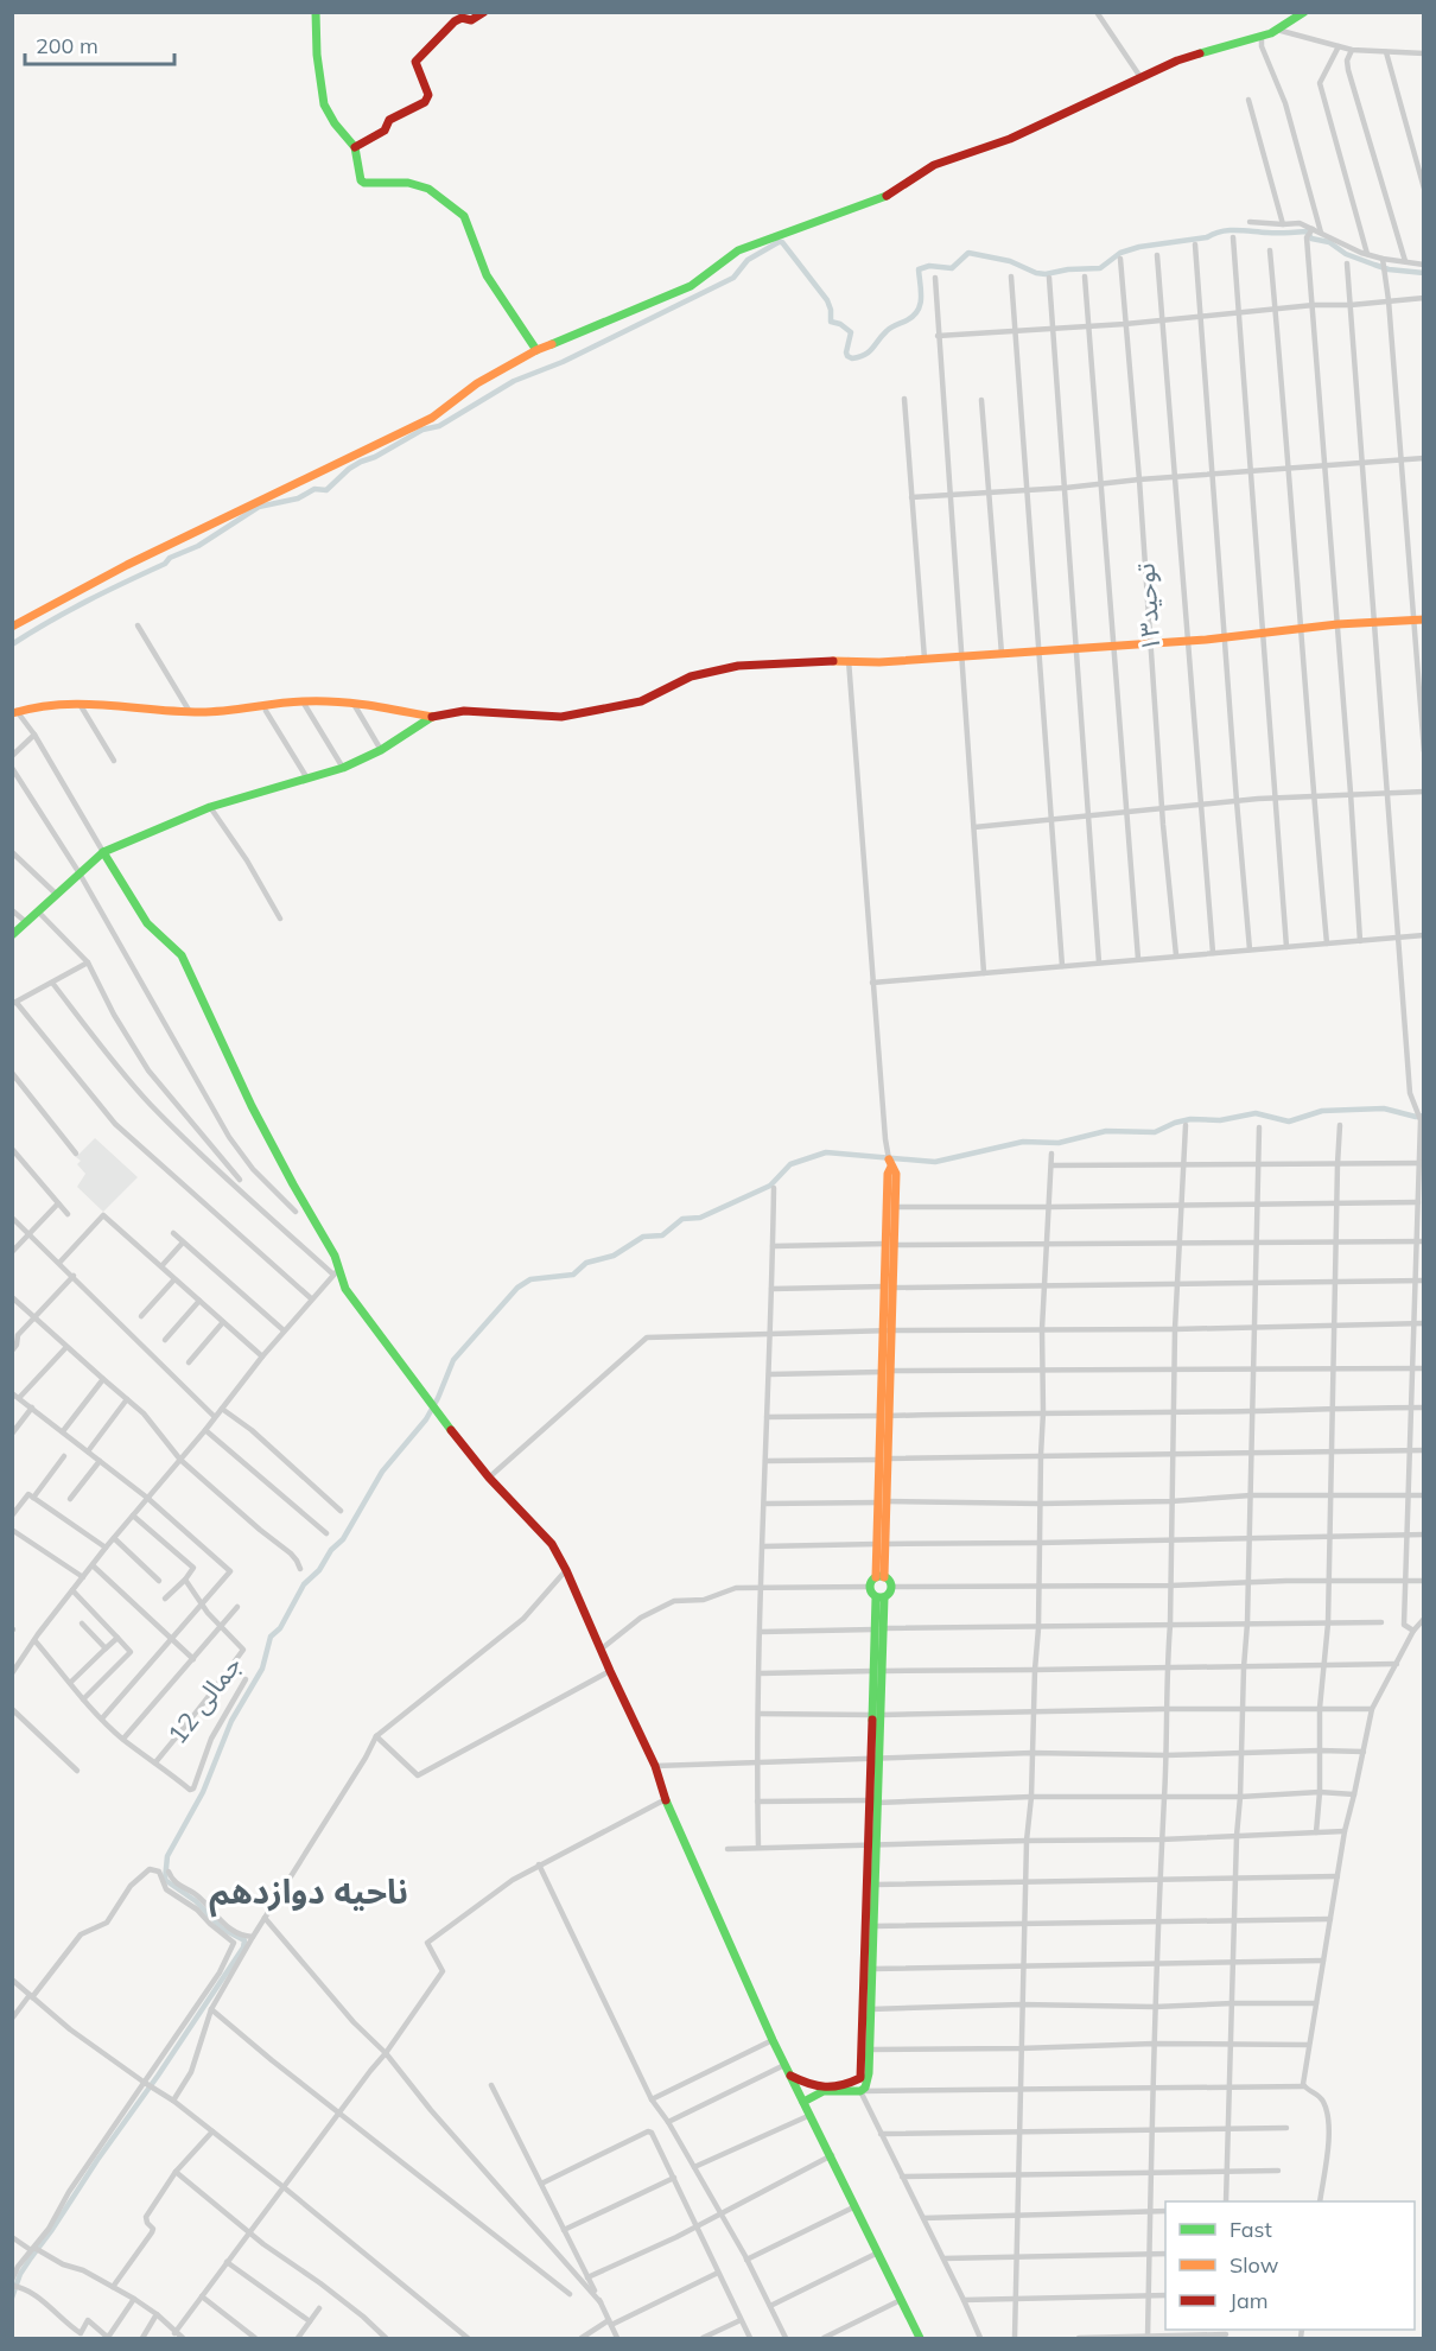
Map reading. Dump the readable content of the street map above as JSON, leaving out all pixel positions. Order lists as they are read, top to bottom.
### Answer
{
  "streets": {
    "street": ["توحید۱۳", "جمالی 12"]
  },
  "districts": ["ناحیه دوازدهم"],
  "legend": ["Fast", "Slow", "Jam"],
  "scale_bar": "200 m"
}
